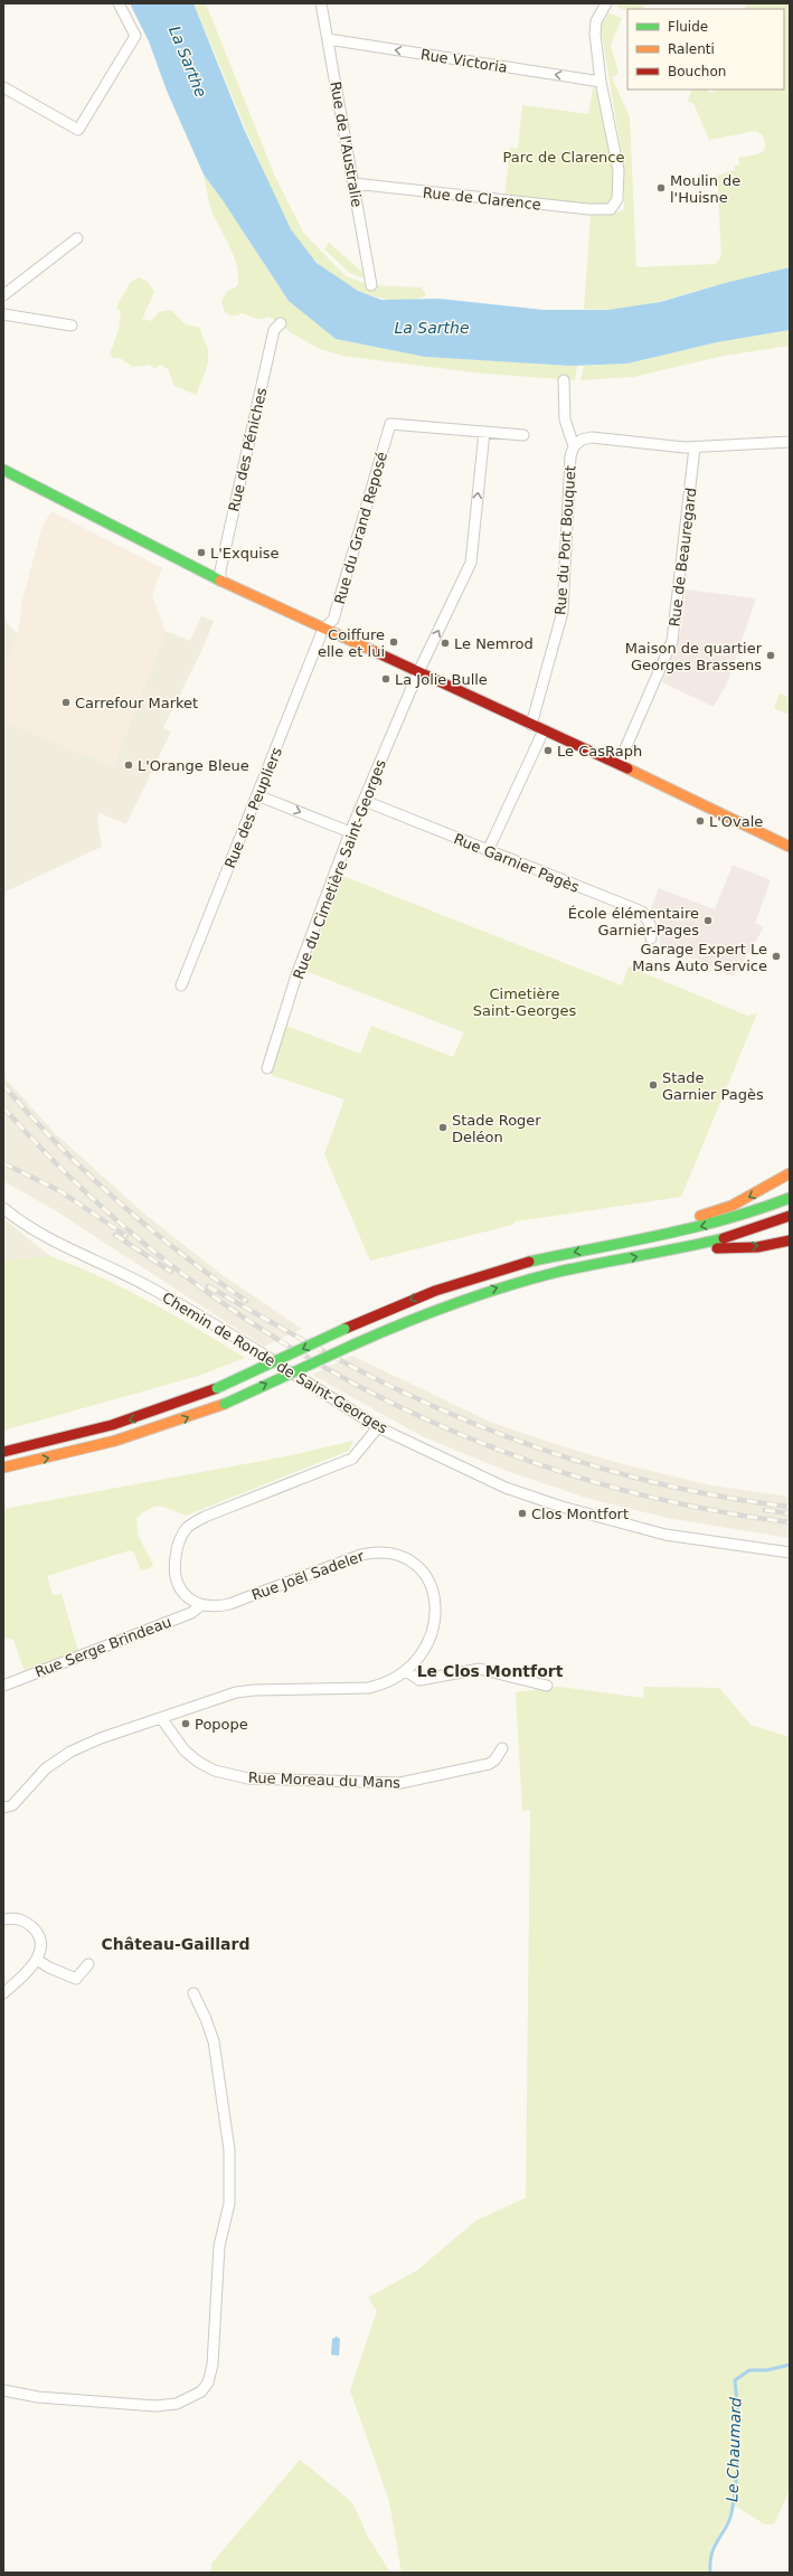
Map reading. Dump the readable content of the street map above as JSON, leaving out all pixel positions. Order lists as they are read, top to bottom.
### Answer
{
  "streets": {
    "street": [
      "Rue Victoria",
      "Rue de l'Australie",
      "Rue de Clarence",
      "Rue des Péniches",
      "Rue du Grand Reposé",
      "Rue du Port Bouquet",
      "Rue de Beauregard",
      "Rue des Peupliers",
      "Rue Garnier Pagès",
      "Rue du Cimetière Saint-Georges",
      "Chemin de Ronde de Saint-Georges",
      "Rue Joël Sadeler",
      "Rue Serge Brindeau",
      "Rue Moreau du Mans"
    ]
  },
  "crossings": [
    ["Rue Victoria", "Rue de l'Australie"],
    ["Rue Victoria", "Rue de Clarence"],
    ["Rue de l'Australie", "Rue de Clarence"],
    ["Rue du Grand Reposé", "Rue des Peupliers"],
    ["Rue du Grand Reposé", "Rue du Cimetière Saint-Georges"],
    ["Rue Garnier Pagès", "Rue du Cimetière Saint-Georges"],
    ["Rue Joël Sadeler", "Rue Serge Brindeau"],
    ["Rue Joël Sadeler", "Rue Moreau du Mans"]
  ],
  "one_way": ["Rue Victoria", "Rue du Cimetière Saint-Georges"],
  "districts": ["Le Clos Montfort", "Château-Gaillard"],
  "water": ["La Sarthe", "Le Chaumard"],
  "parks": ["Parc de Clarence", "Cimetière Saint-Georges"],
  "places": [
    "Moulin de l'Huisne",
    "L'Exquise",
    "Coiffure elle et lui",
    "Le Nemrod",
    "Maison de quartier Georges Brassens",
    "La Jolie Bulle",
    "Carrefour Market",
    "Le CasRaph",
    "L'Orange Bleue",
    "L'Ovale",
    "École élémentaire Garnier-Pages",
    "Garage Expert Le Mans Auto Service",
    "Stade Garnier Pagès",
    "Stade Roger Deléon",
    "Clos Montfort",
    "Popope"
  ],
  "legend": ["Fluide", "Ralenti", "Bouchon"]
}
